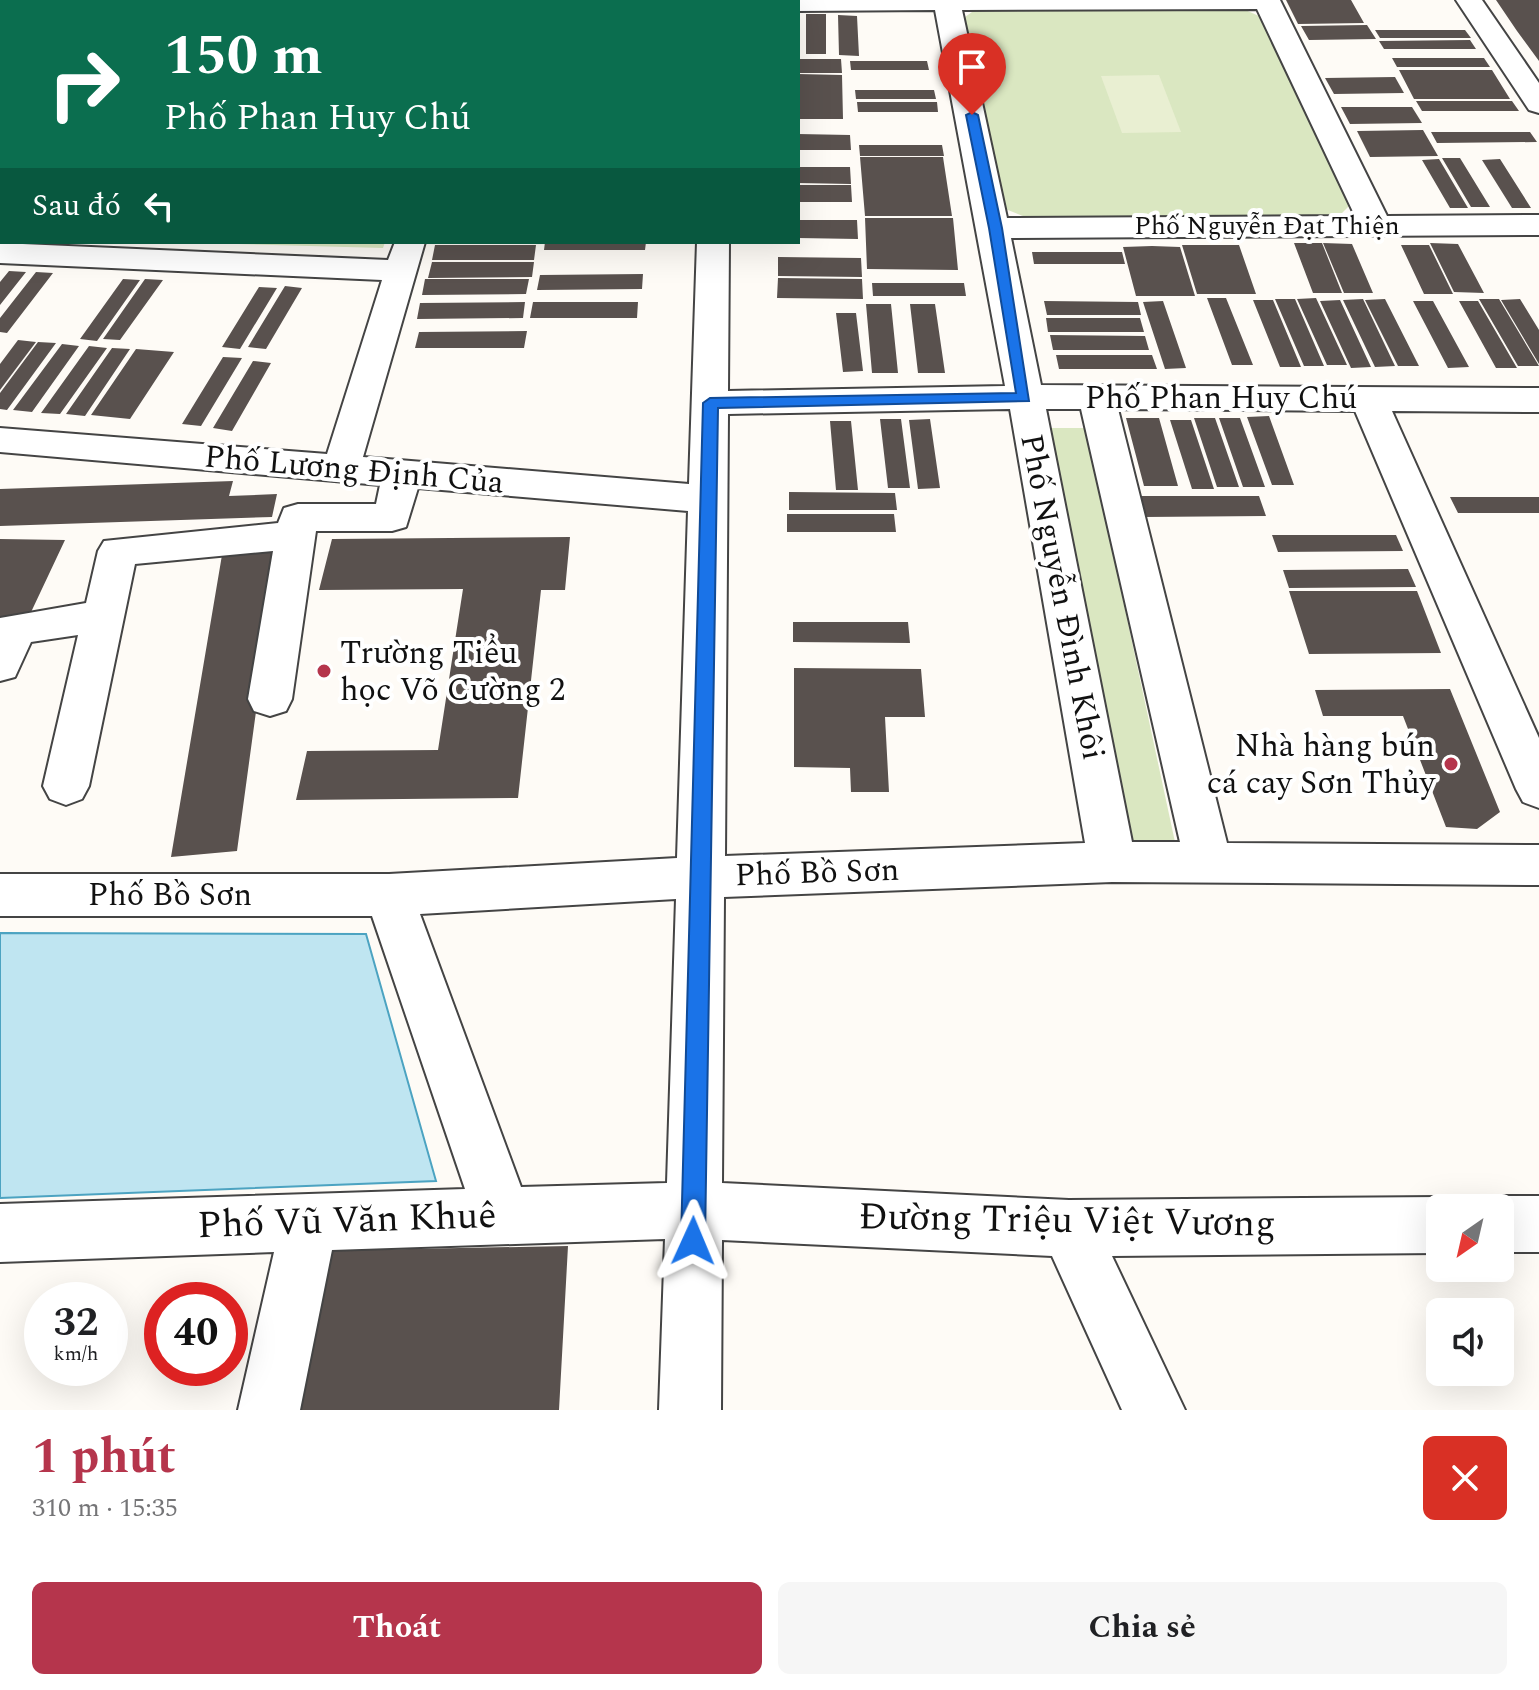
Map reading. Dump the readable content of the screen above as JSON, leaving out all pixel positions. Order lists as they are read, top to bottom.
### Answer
{
  "streets": {
    "street": [
      "Phố Nguyễn Đạt Thiện",
      "Phố Phan Huy Chú",
      "Phố Lương Định Của",
      "Phố Nguyễn Đình Khôi",
      "Phố Bồ Sơn",
      "Phố Vũ Văn Khuê",
      "Đường Triệu Việt Vương"
    ]
  },
  "crossings": [
    ["Phố Nguyễn Đạt Thiện", "Phố Nguyễn Đình Khôi"],
    ["Phố Phan Huy Chú", "Phố Nguyễn Đình Khôi"],
    ["Phố Nguyễn Đình Khôi", "Phố Bồ Sơn"],
    ["Phố Vũ Văn Khuê", "Đường Triệu Việt Vương"]
  ],
  "places": ["Trường Tiểu học Võ Cường 2", "Nhà hàng bún cá cay Sơn Thủy"],
  "north": "bottom left",
  "page": {
    "turn": ["150 m", "Phố Phan Huy Chú"],
    "then": "Sau đó",
    "speed": "32 km/h",
    "limit": "40",
    "heading": ["1 phút", "310 m · 15:35"],
    "buttons": ["Thoát", "Chia sẻ"]
  }
}
